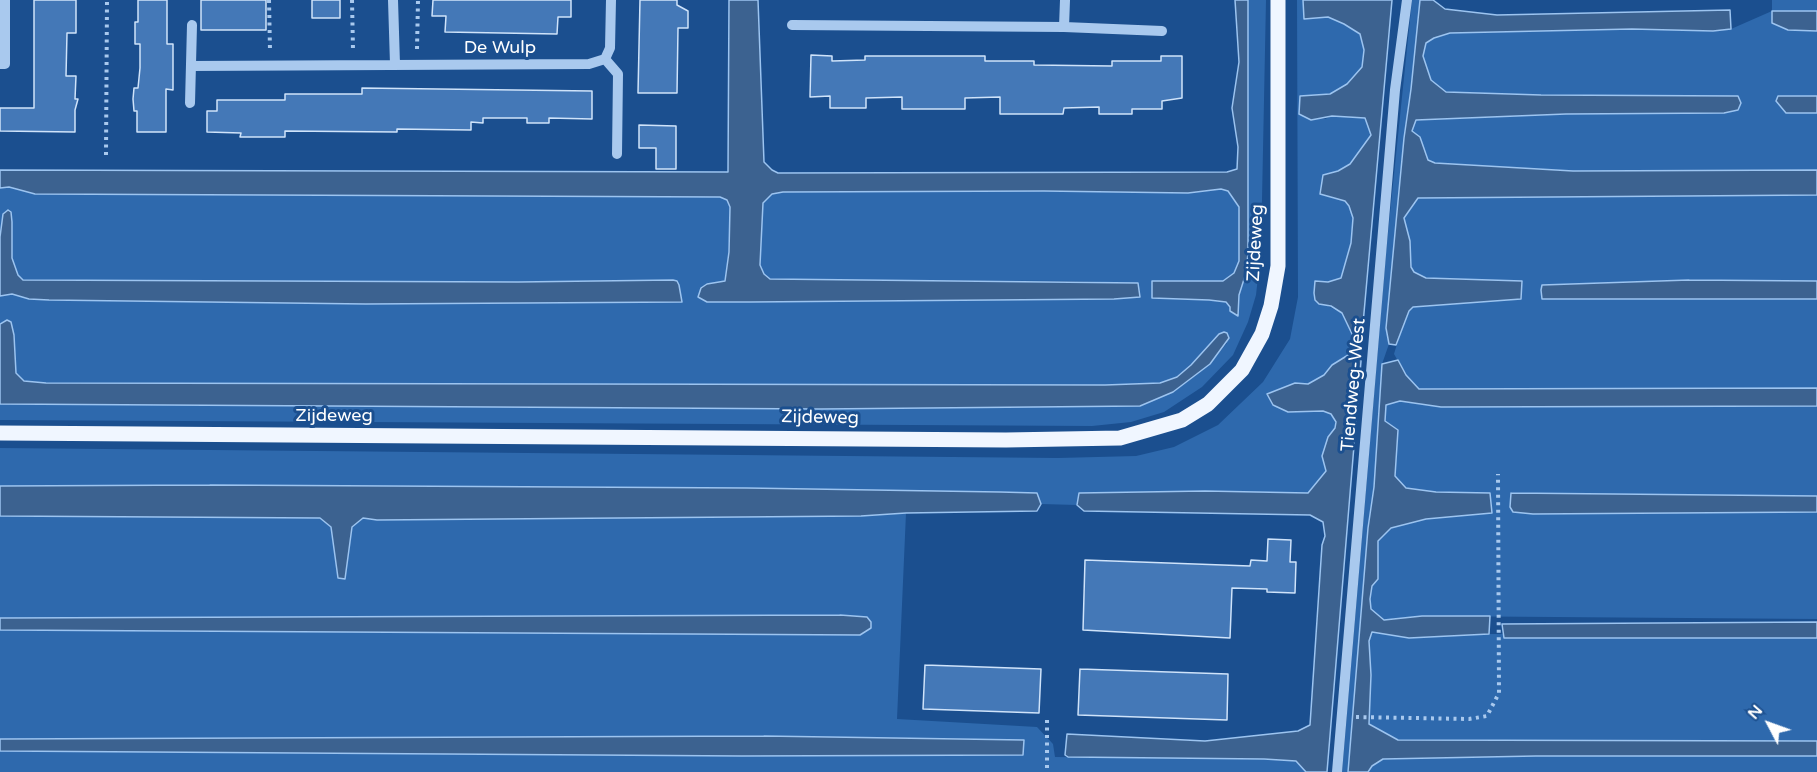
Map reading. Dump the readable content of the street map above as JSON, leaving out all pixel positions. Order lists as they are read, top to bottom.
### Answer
{
  "streets": {
    "main road": ["Zijdeweg"],
    "street": ["De Wulp", "Tiendweg-West"]
  },
  "north": "top left"
}
